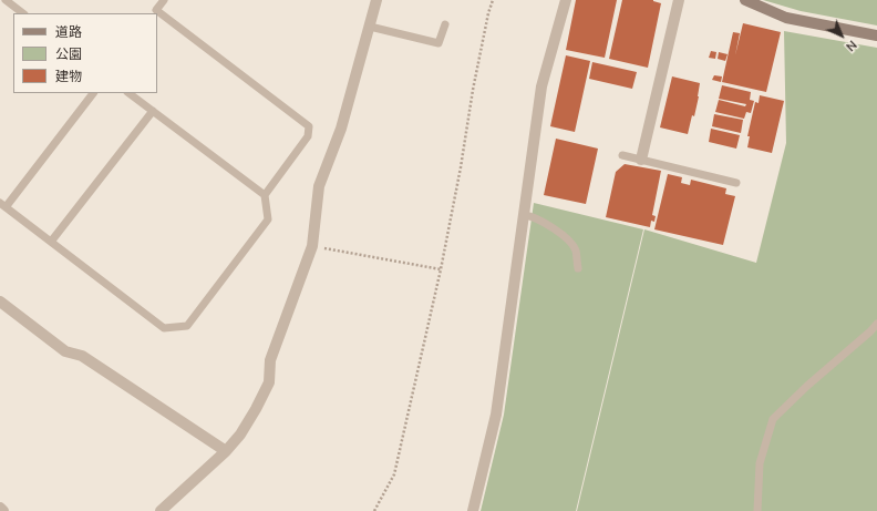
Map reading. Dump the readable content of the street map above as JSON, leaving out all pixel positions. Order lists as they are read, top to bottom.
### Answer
{
  "legend": ["道路", "公園", "建物"],
  "north": "bottom right"
}
